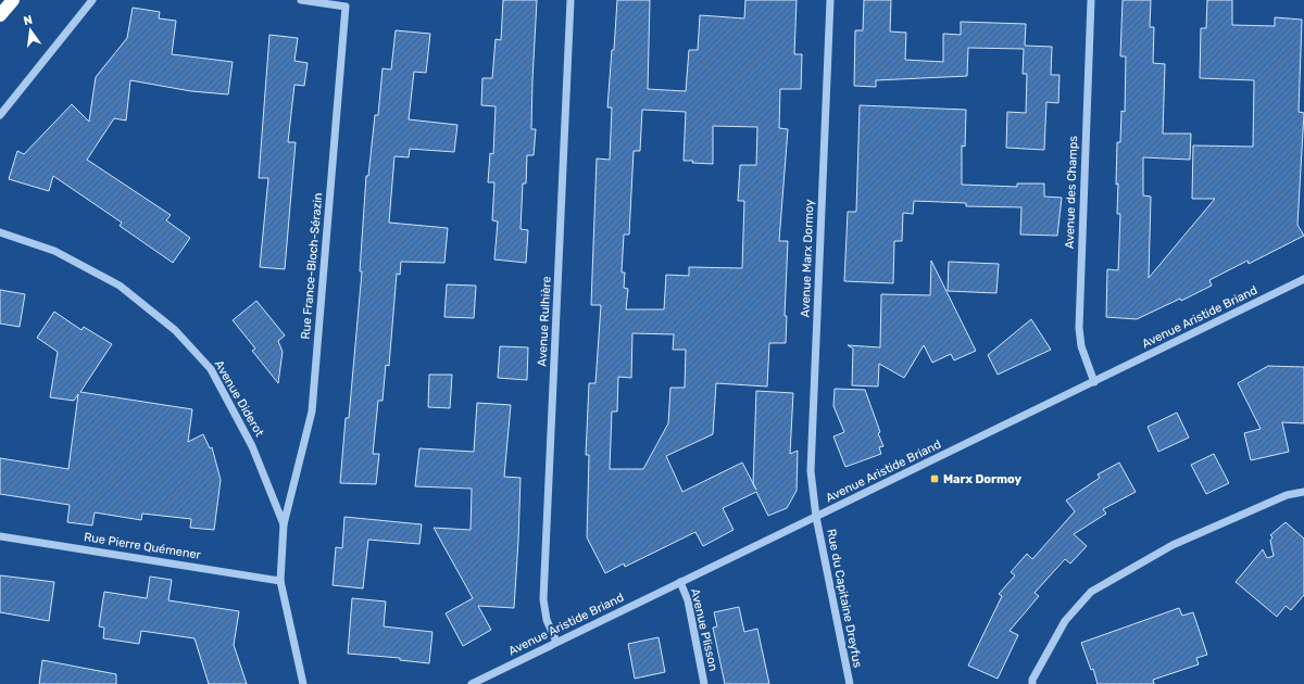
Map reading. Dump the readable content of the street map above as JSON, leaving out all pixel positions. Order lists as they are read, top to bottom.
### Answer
{
  "streets": {
    "street": [
      "Avenue des Champs",
      "Avenue Marx Dormoy",
      "Rue France-Bloch-Sérazin",
      "Avenue Aristide Briand",
      "Avenue Rulhière",
      "Avenue Diderot",
      "Rue Pierre Quémener",
      "Rue du Capitaine Dreyfus",
      "Avenue Plisson"
    ]
  },
  "crossings": [
    ["Avenue des Champs", "Avenue Aristide Briand"],
    ["Avenue Marx Dormoy", "Avenue Aristide Briand"],
    ["Avenue Marx Dormoy", "Rue du Capitaine Dreyfus"],
    ["Rue France-Bloch-Sérazin", "Avenue Diderot"],
    ["Avenue Aristide Briand", "Avenue Rulhière"],
    ["Avenue Aristide Briand", "Rue du Capitaine Dreyfus"],
    ["Avenue Aristide Briand", "Avenue Plisson"],
    ["Avenue Diderot", "Rue Pierre Quémener"]
  ],
  "places": {
    "transit": ["Marx Dormoy"]
  },
  "north": "top"
}
